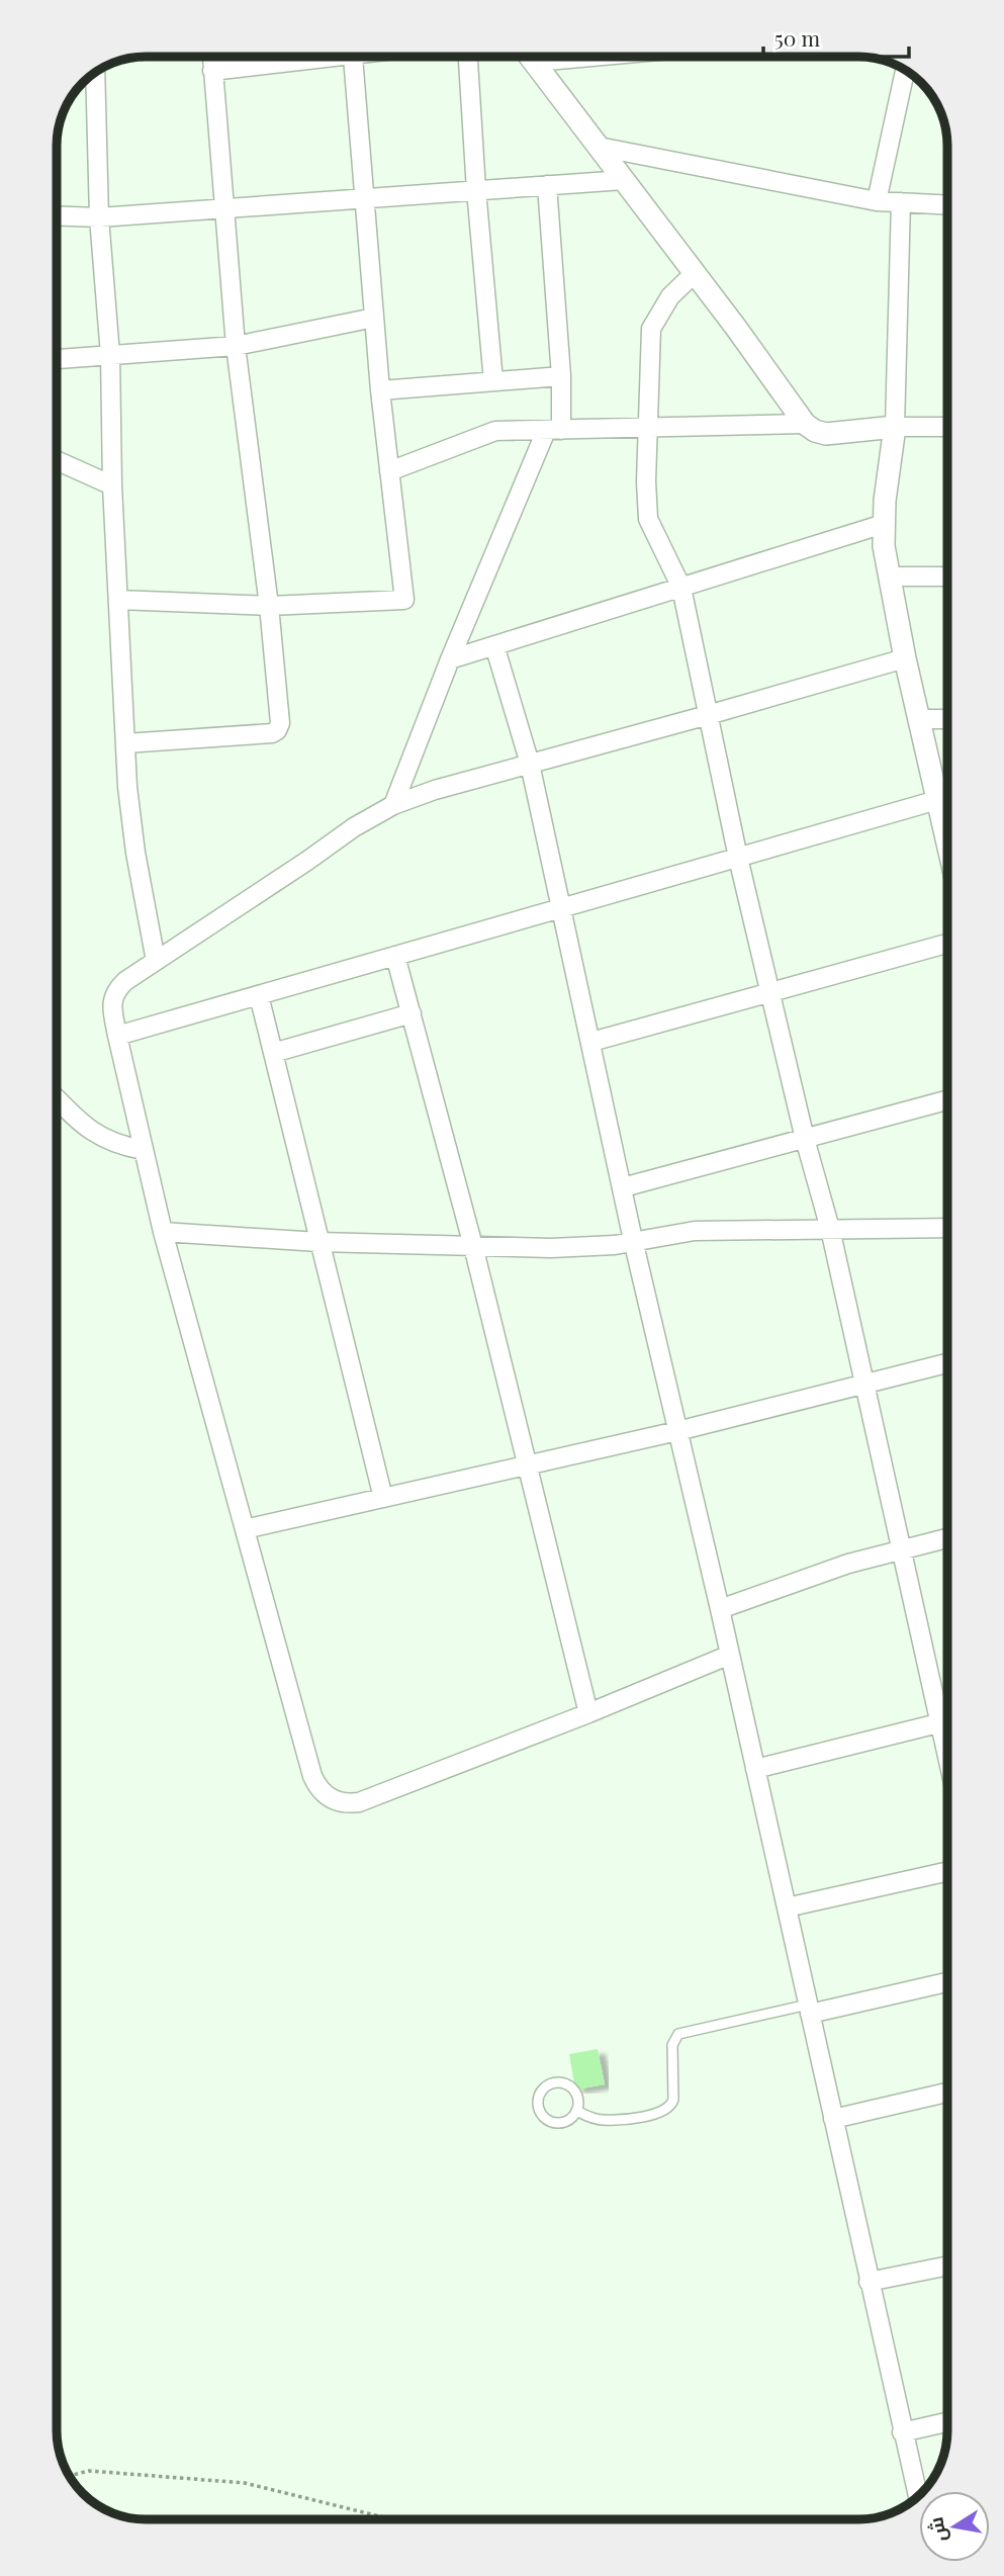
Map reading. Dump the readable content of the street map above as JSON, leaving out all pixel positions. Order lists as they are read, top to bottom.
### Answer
{
  "scale_bar": "50 m",
  "north": "left"
}
